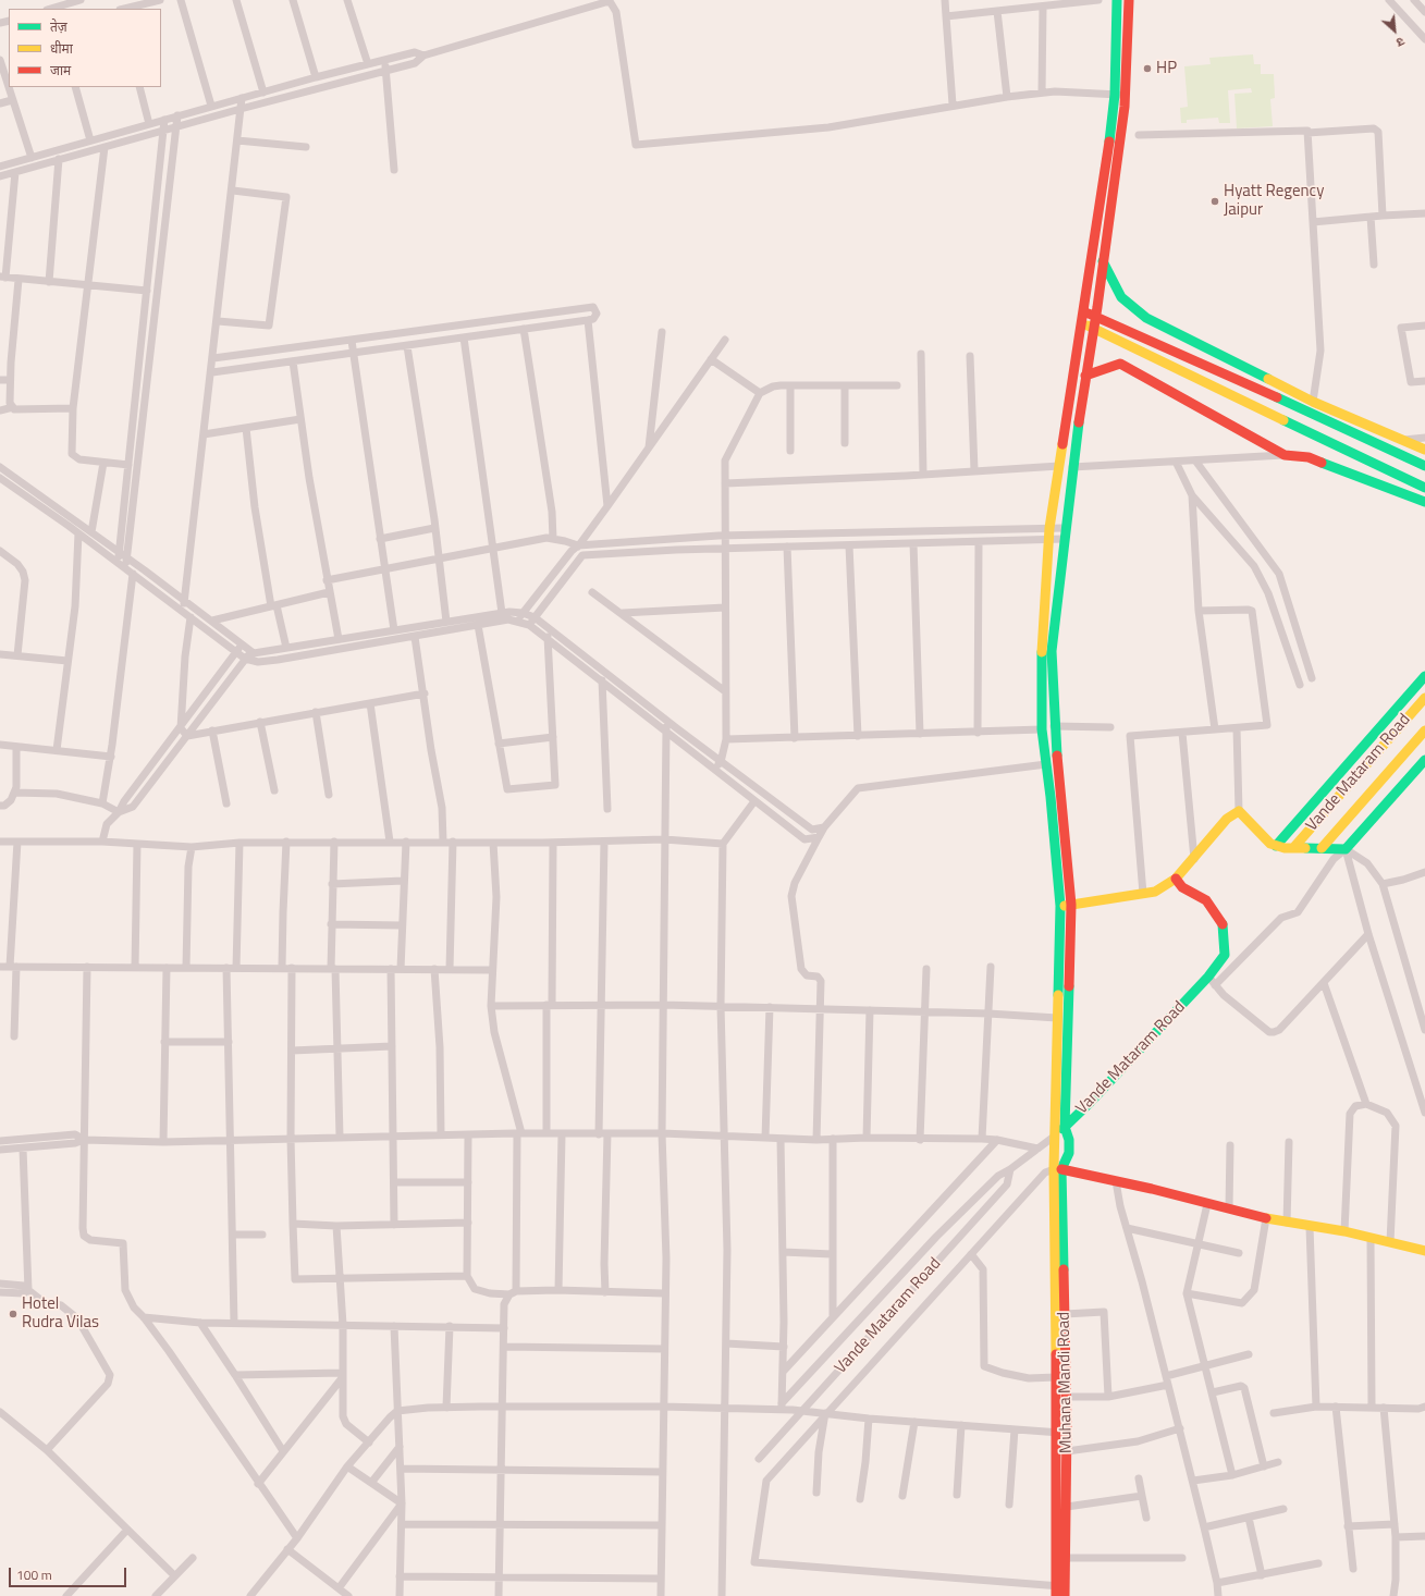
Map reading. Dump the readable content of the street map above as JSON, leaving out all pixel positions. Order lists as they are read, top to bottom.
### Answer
{
  "streets": {
    "main road": ["Vande Mataram Road", "Muhana Mandi Road"]
  },
  "places": ["HP", "Hyatt Regency Jaipur", "Hotel Rudra Vilas"],
  "legend": ["तेज़", "धीमा", "जाम"],
  "scale_bar": "100 m",
  "north": "bottom right"
}
